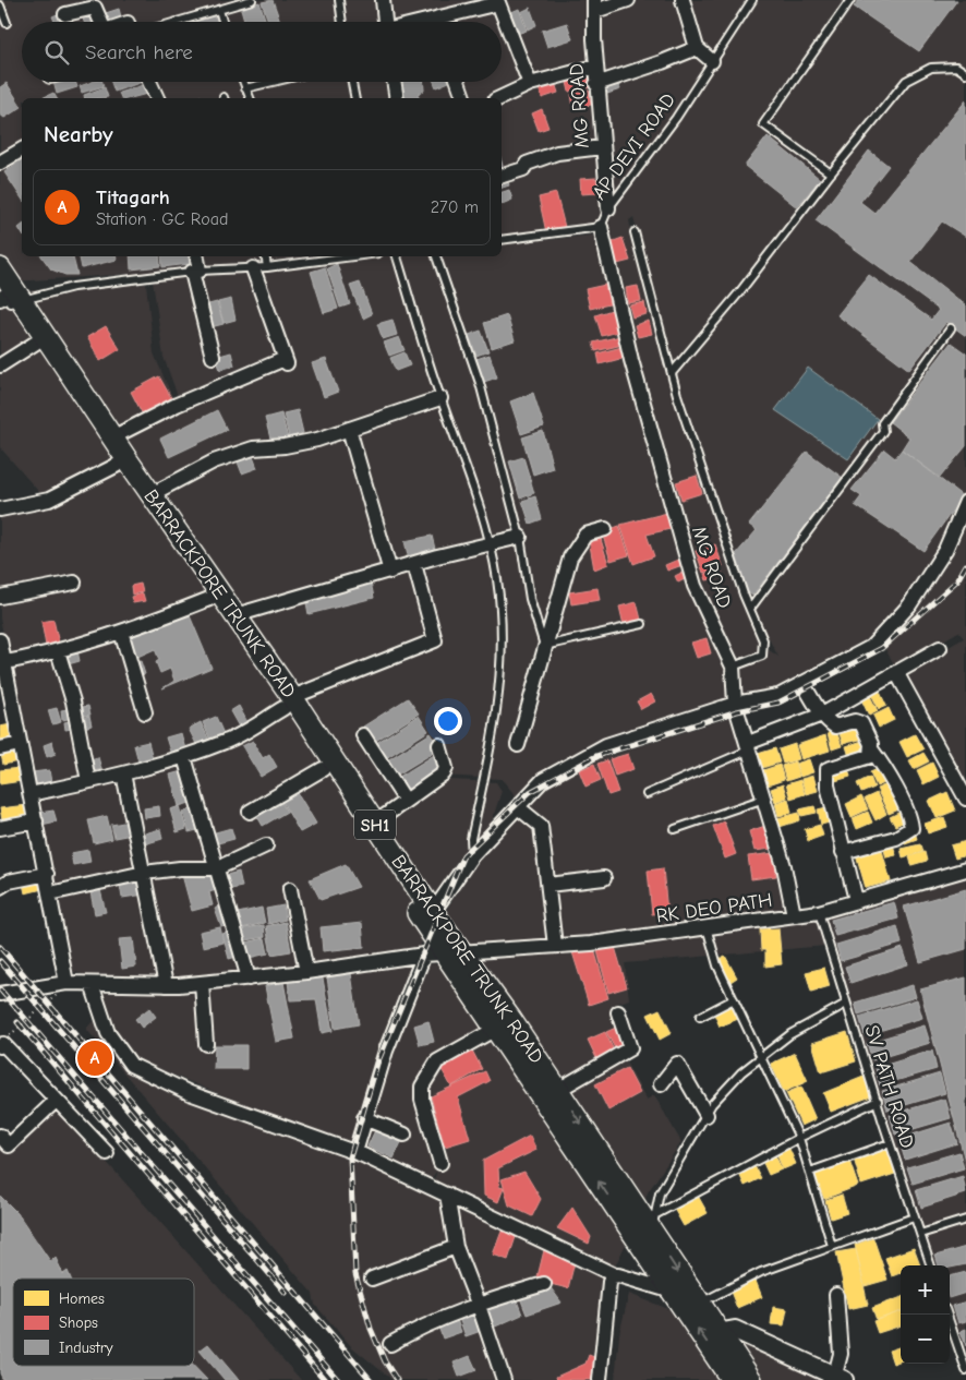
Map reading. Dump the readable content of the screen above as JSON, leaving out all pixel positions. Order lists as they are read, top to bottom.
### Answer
{
  "streets": {
    "main road": ["BARRACKPORE TRUNK ROAD", "SH1"],
    "street": ["MG ROAD", "RK DEO PATH"],
    "lane": ["AP DEVI ROAD", "SV PATH ROAD"]
  },
  "crossings": [
    ["MG ROAD", "AP DEVI ROAD"],
    ["MG ROAD", "RK DEO PATH"],
    ["BARRACKPORE TRUNK ROAD", "RK DEO PATH"],
    ["RK DEO PATH", "SV PATH ROAD"]
  ],
  "legend": ["Homes", "Shops", "Industry"],
  "page": {
    "search": "Search here",
    "heading": "Nearby",
    "list": [
      {
        "mark": "A",
        "name": "Titagarh",
        "note": "Station · GC Road",
        "value": "270 m"
      }
    ],
    "pins": "A",
    "map_buttons": ["+", "−"]
  }
}
